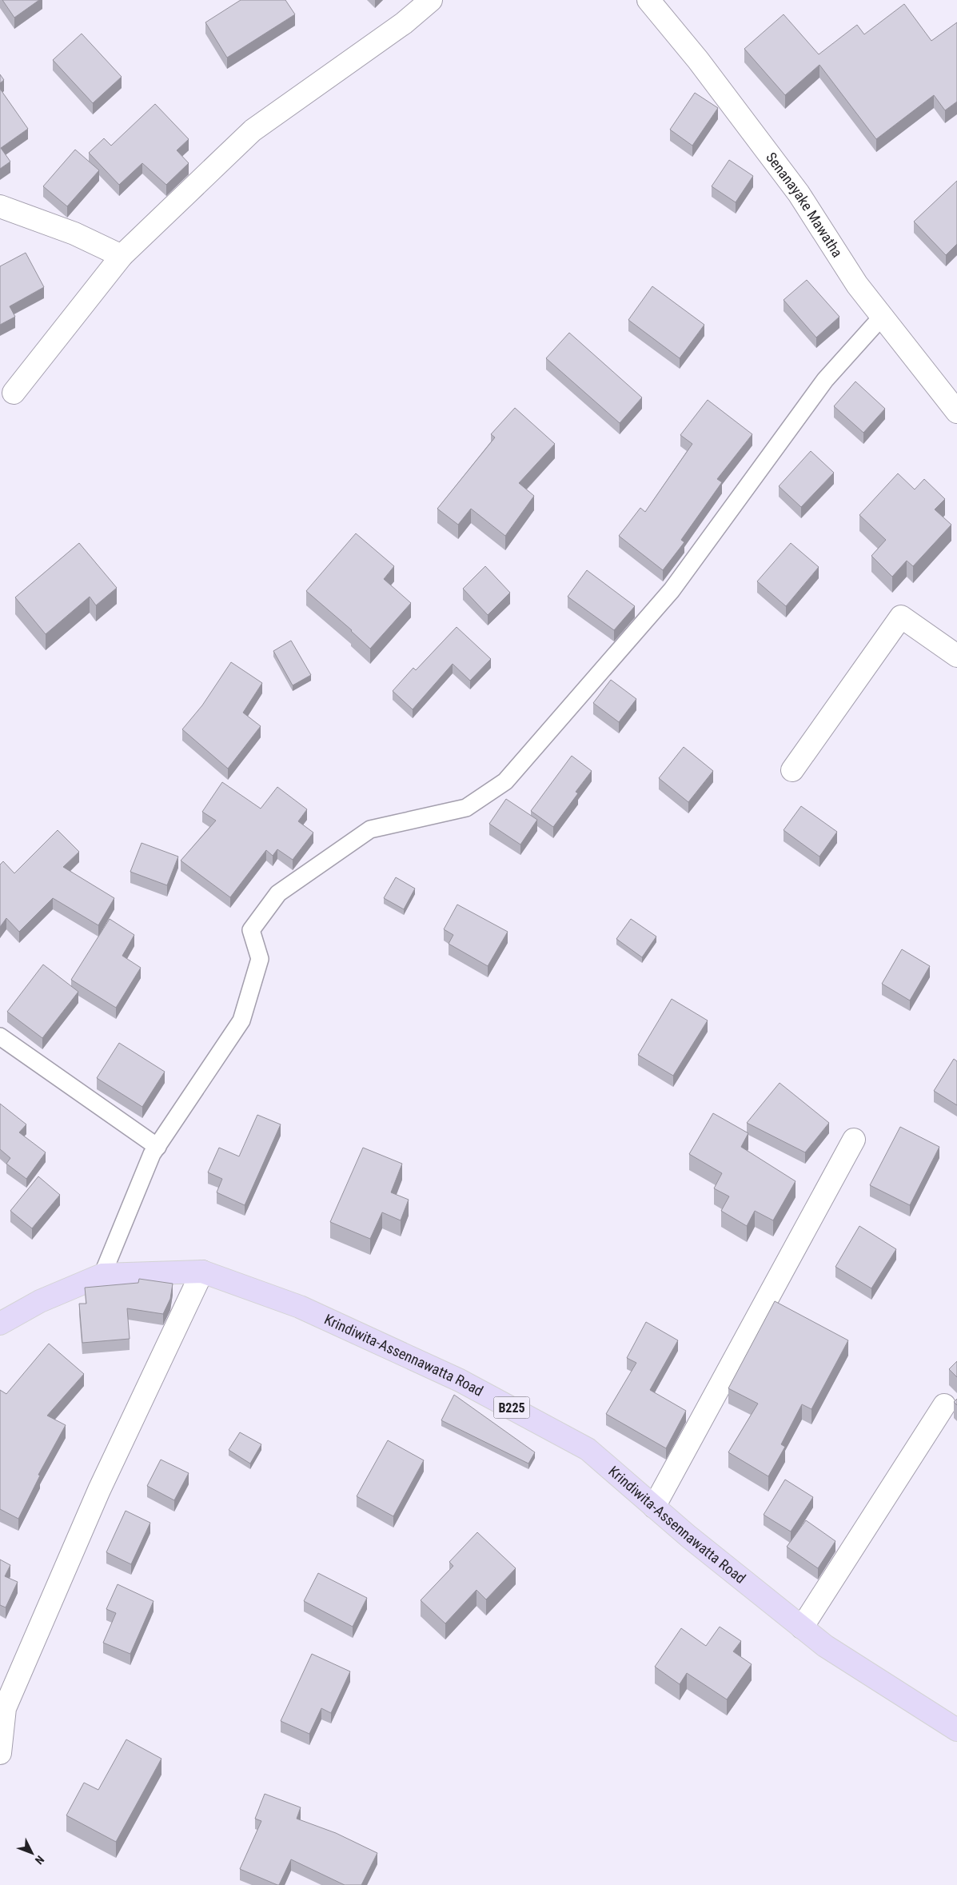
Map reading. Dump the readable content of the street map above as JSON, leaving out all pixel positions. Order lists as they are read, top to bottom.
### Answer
{
  "streets": {
    "main road": ["Krindiwita-Assennawatta Road", "B225"],
    "street": ["Senanayake Mawatha"]
  },
  "north": "bottom right"
}
